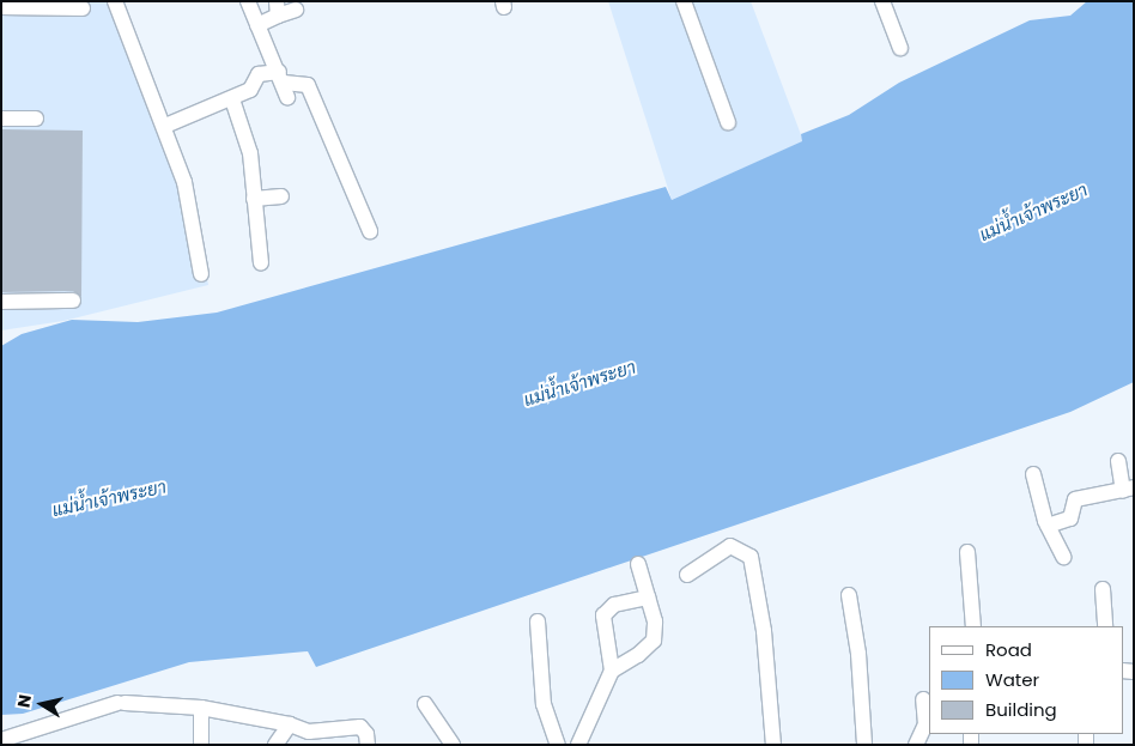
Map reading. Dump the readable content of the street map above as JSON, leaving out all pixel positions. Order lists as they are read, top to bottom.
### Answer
{
  "water": ["แม่น้ำเจ้าพระยา"],
  "legend": ["Road", "Water", "Building"],
  "north": "left"
}
